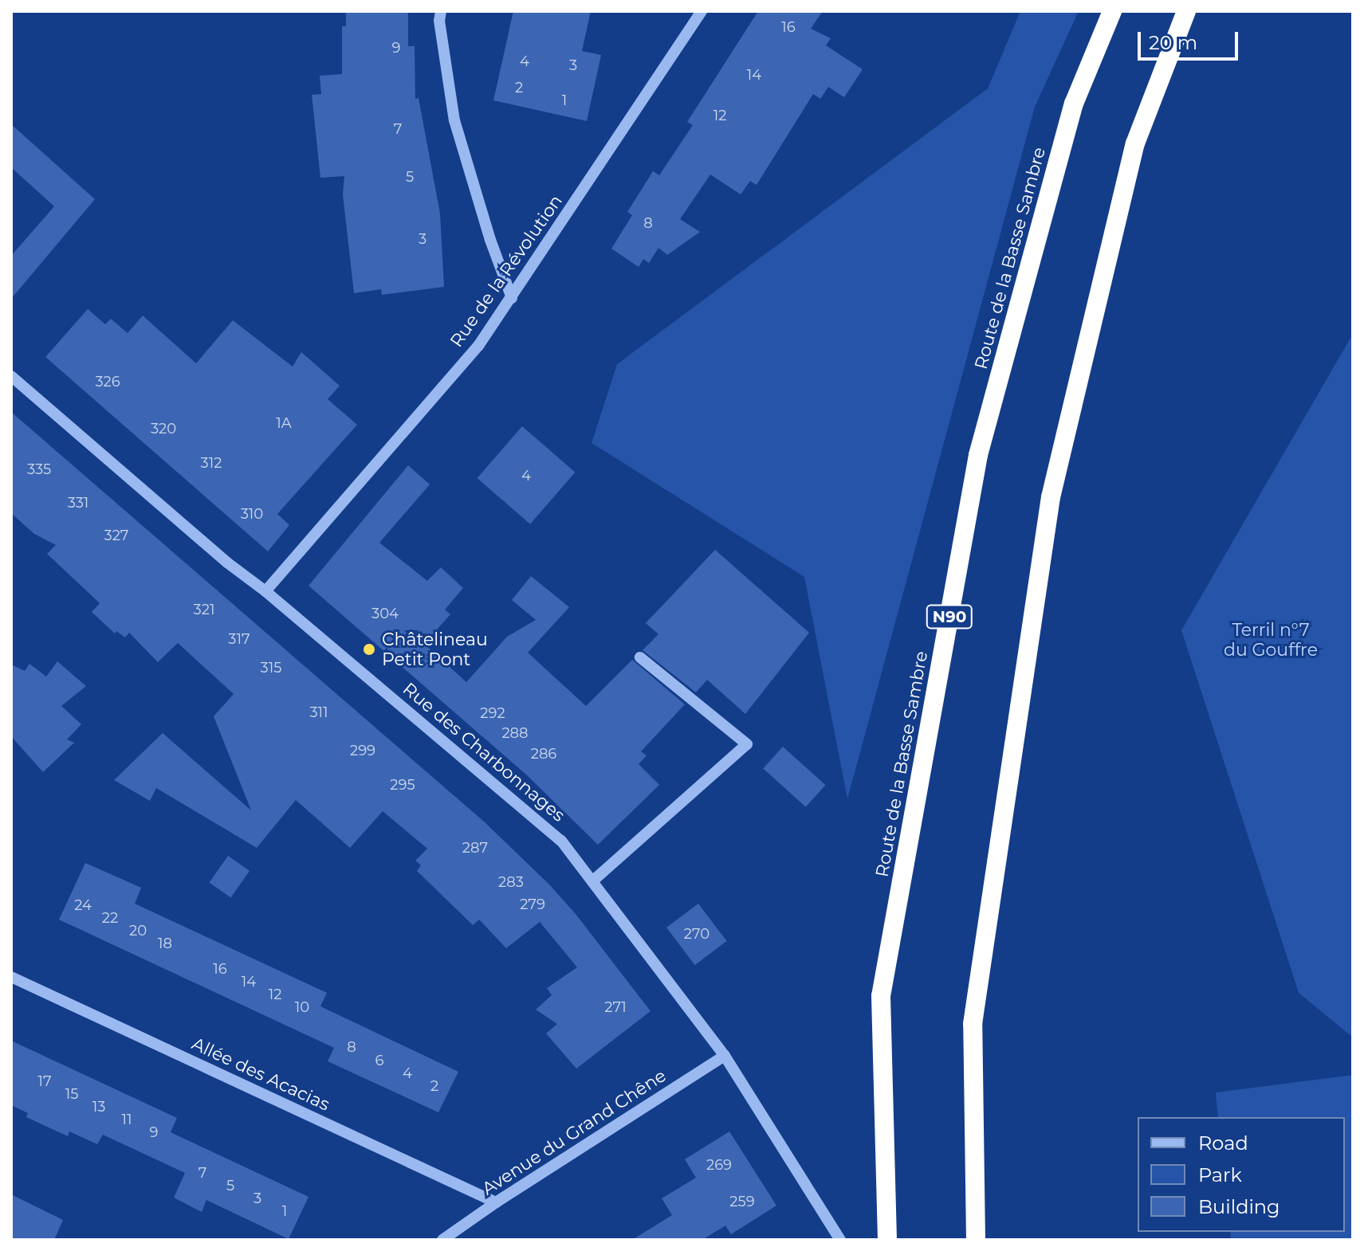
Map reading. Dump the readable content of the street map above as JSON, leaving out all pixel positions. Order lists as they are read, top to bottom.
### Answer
{
  "streets": {
    "highway": ["Route de la Basse Sambre", "N90"],
    "street": [
      "Rue de la Révolution",
      "Rue des Charbonnages",
      "Allée des Acacias",
      "Avenue du Grand Chêne"
    ]
  },
  "crossings": [
    ["Rue de la Révolution", "Rue des Charbonnages"],
    ["Rue des Charbonnages", "Avenue du Grand Chêne"],
    ["Allée des Acacias", "Avenue du Grand Chêne"]
  ],
  "parks": ["Terril n°7 du Gouffre"],
  "places": ["Châtelineau Petit Pont"],
  "house_numbers": [
    "16",
    "9",
    "4",
    "3",
    "14",
    "2",
    "1",
    "12",
    "7",
    "5",
    "8",
    "3",
    "326",
    "1A",
    "320",
    "312",
    "335",
    "4",
    "331",
    "310",
    "327",
    "321",
    "304",
    "317",
    "315",
    "311",
    "292",
    "288",
    "299",
    "286",
    "295",
    "287",
    "283",
    "279",
    "24",
    "22",
    "20",
    "270",
    "18",
    "16",
    "14",
    "12",
    "10",
    "271",
    "8",
    "6",
    "4",
    "17",
    "2",
    "15",
    "13",
    "11",
    "9",
    "269",
    "7",
    "5",
    "3",
    "259",
    "1"
  ],
  "legend": ["Road", "Park", "Building"],
  "scale_bar": "20 m"
}
